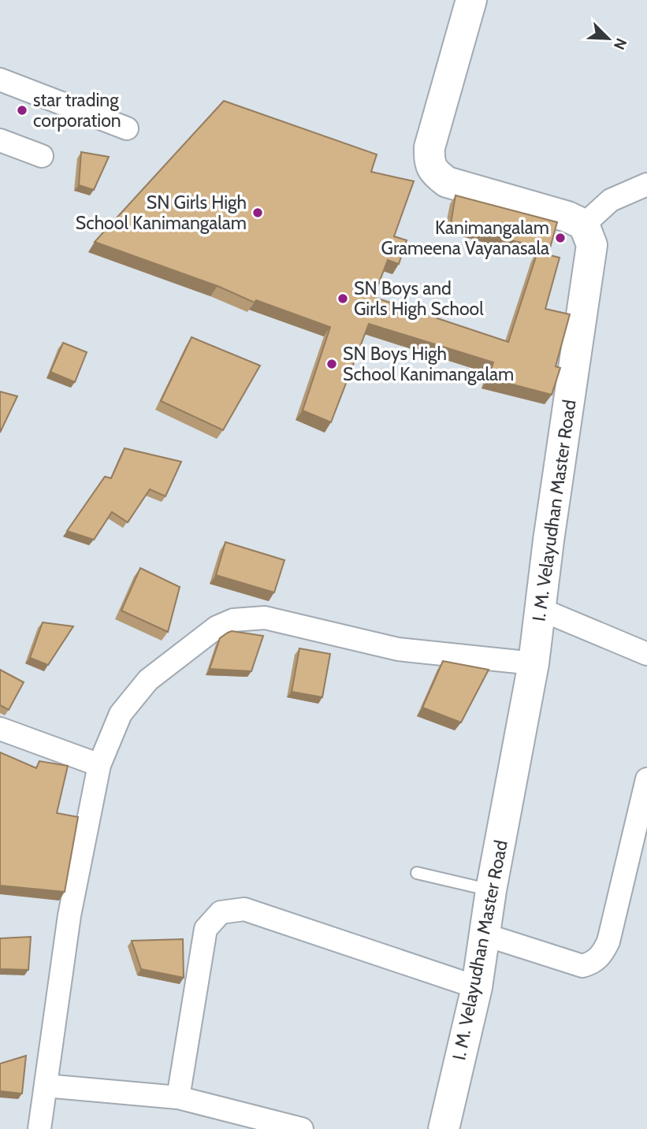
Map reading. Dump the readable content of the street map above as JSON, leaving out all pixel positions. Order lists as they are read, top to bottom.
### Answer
{
  "streets": {
    "street": ["I. M. Velayudhan Master Road"]
  },
  "places": [
    "star trading corporation",
    "SN Girls High School Kanimangalam",
    "Kanimangalam Grameena Vayanasala",
    "SN Boys and Girls High School",
    "SN Boys High School Kanimangalam"
  ],
  "north": "bottom right"
}
